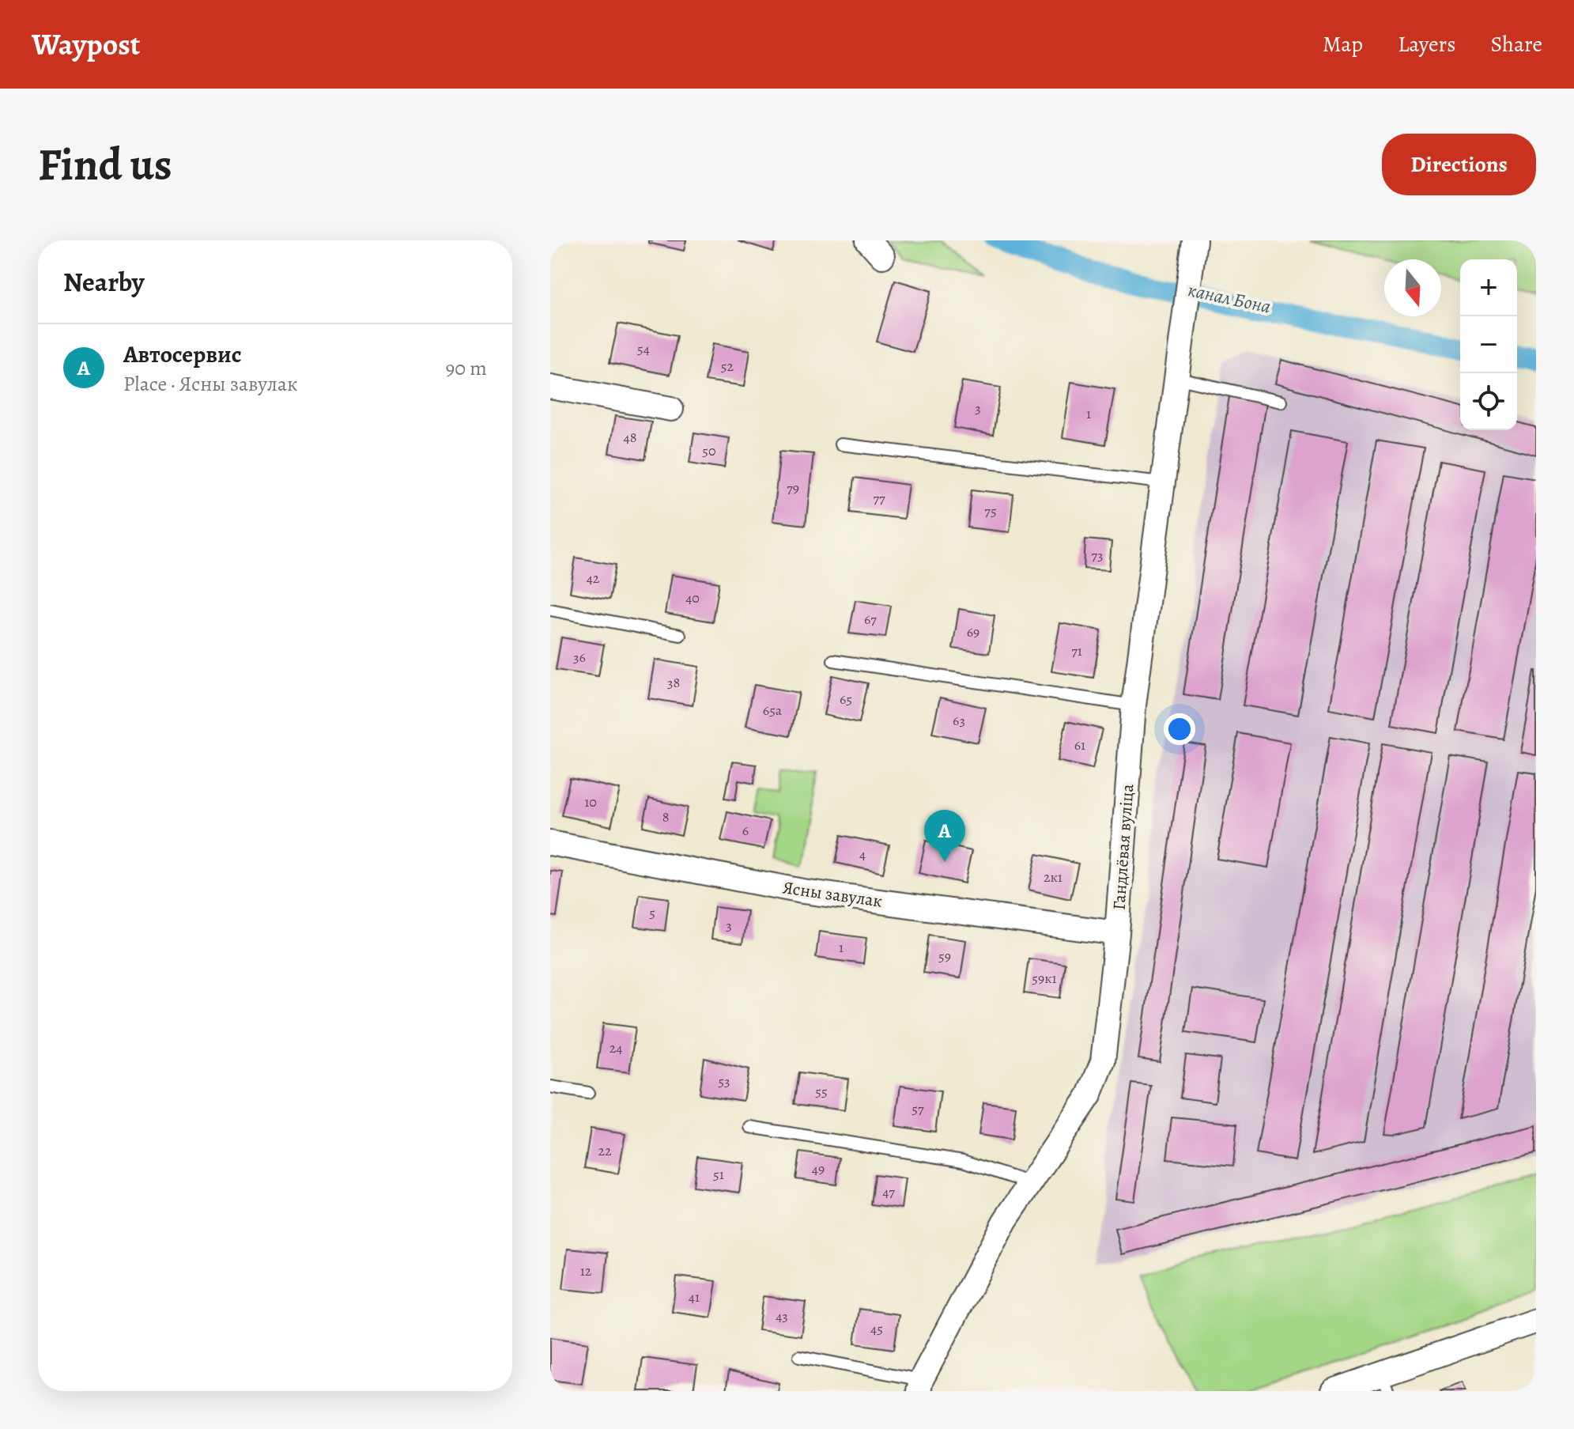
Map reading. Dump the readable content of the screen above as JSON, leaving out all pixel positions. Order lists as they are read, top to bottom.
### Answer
{
  "streets": {
    "street": ["Гандлёвая вуліца", "Ясны завулак"]
  },
  "crossings": [
    ["Гандлёвая вуліца", "Ясны завулак"]
  ],
  "water": ["канал Бона"],
  "house_numbers": [
    "54",
    "52",
    "3",
    "1",
    "48",
    "50",
    "79",
    "77",
    "75",
    "73",
    "42",
    "40",
    "67",
    "69",
    "71",
    "36",
    "38",
    "65",
    "65а",
    "63",
    "61",
    "10",
    "8",
    "6",
    "4",
    "2к1",
    "5",
    "3",
    "1",
    "59",
    "59к1",
    "24",
    "53",
    "55",
    "57",
    "22",
    "49",
    "51",
    "47",
    "12",
    "41",
    "43",
    "45"
  ],
  "north": "bottom",
  "page": {
    "header": "Waypost",
    "nav": ["Map", "Layers", "Share"],
    "buttons": "Directions",
    "title": "Find us",
    "heading": "Nearby",
    "map_buttons": ["+", "−"],
    "list": [
      {
        "mark": "A",
        "name": "Автосервис",
        "note": "Place · Ясны завулак",
        "value": "90 m"
      }
    ],
    "pins": "A"
  }
}
